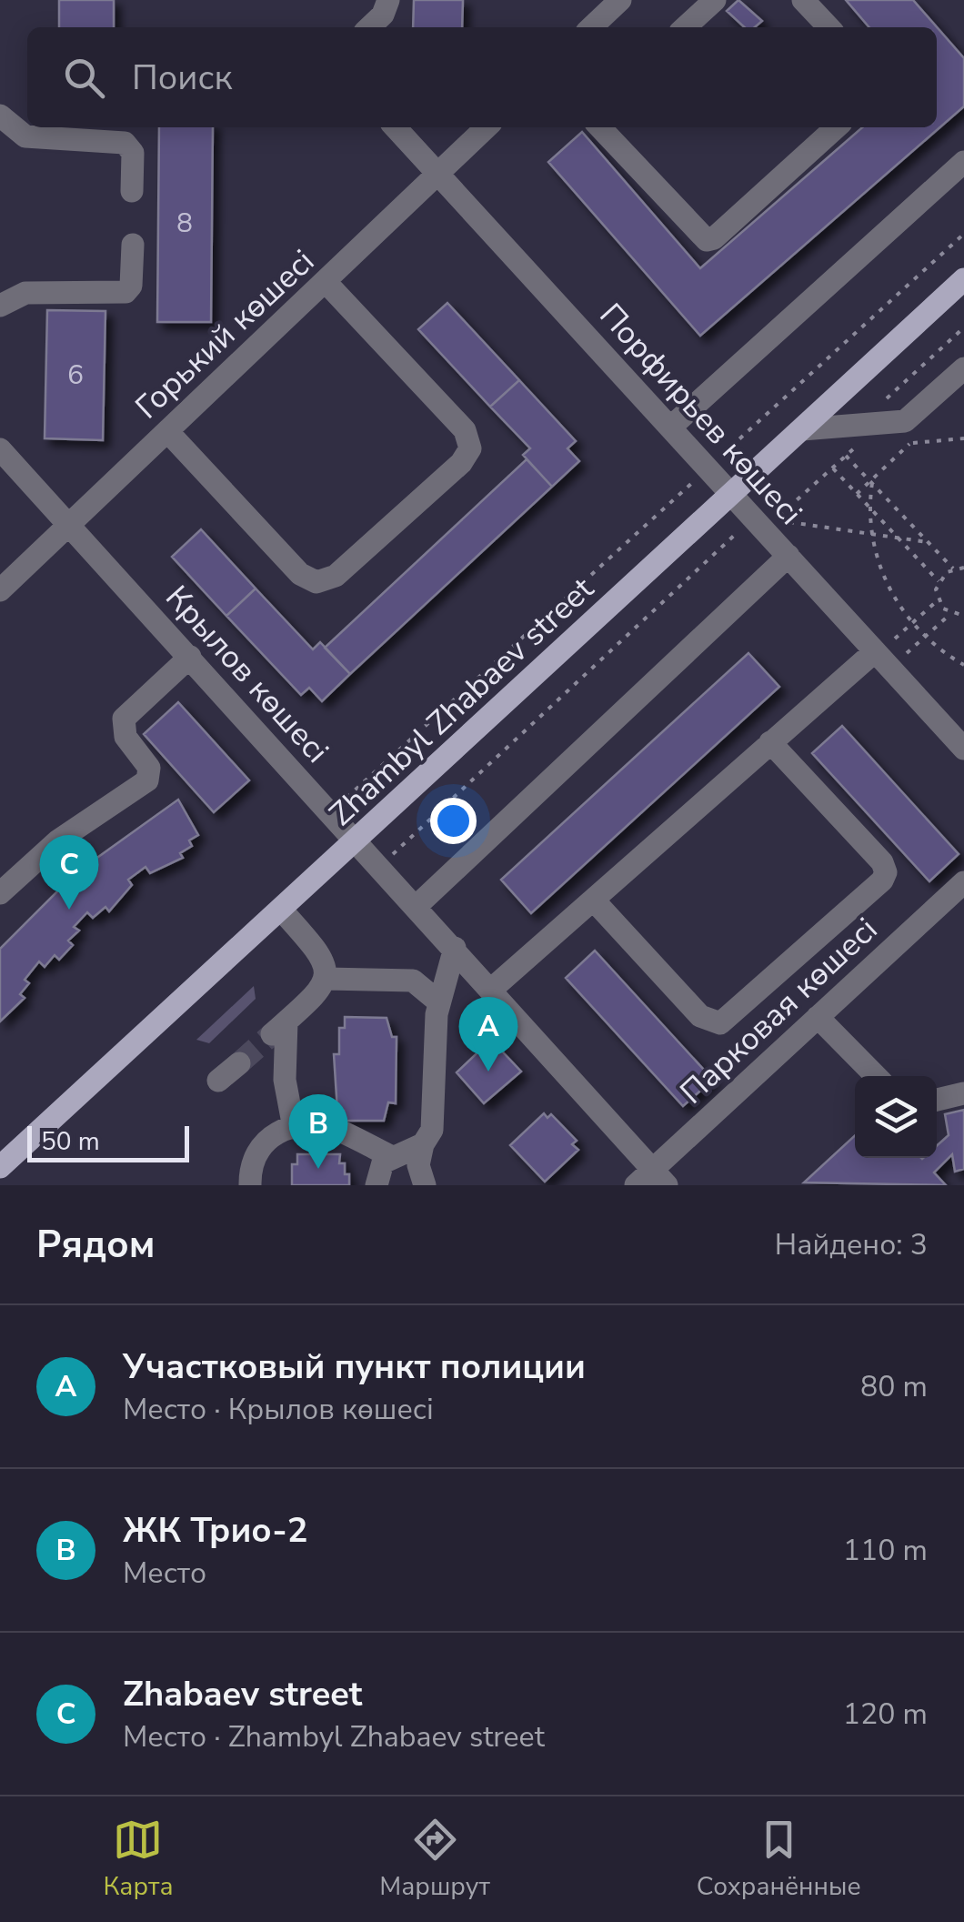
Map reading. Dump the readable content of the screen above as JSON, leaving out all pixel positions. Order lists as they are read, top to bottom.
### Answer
{
  "streets": {
    "main road": ["Zhambyl Zhabaev street"],
    "street": [
      "Горький көшесі",
      "Порфирьев көшесі",
      "Крылов көшесі",
      "Парковая көшесі"
    ]
  },
  "crossings": [
    ["Горький көшесі", "Порфирьев көшесі"],
    ["Горький көшесі", "Крылов көшесі"],
    ["Порфирьев көшесі", "Zhambyl Zhabaev street"],
    ["Крылов көшесі", "Zhambyl Zhabaev street"],
    ["Крылов көшесі", "Парковая көшесі"]
  ],
  "house_numbers": ["8", "6"],
  "scale_bar": "50 m",
  "page": {
    "search": "Поиск",
    "pins": ["C", "A", "B"],
    "scale": "50 m",
    "heading": ["Рядом", "Найдено: 3"],
    "list": [
      {
        "mark": "A",
        "name": "Участковый пункт полиции",
        "note": "Место · Крылов көшесі",
        "value": "80 m"
      },
      {
        "mark": "B",
        "name": "ЖК Трио-2",
        "note": "Место",
        "value": "110 m"
      },
      {
        "mark": "C",
        "name": "Zhabaev street",
        "note": "Место · Zhambyl Zhabaev street",
        "value": "120 m"
      }
    ],
    "nav": ["Карта", "Маршрут", "Сохранённые"]
  }
}
